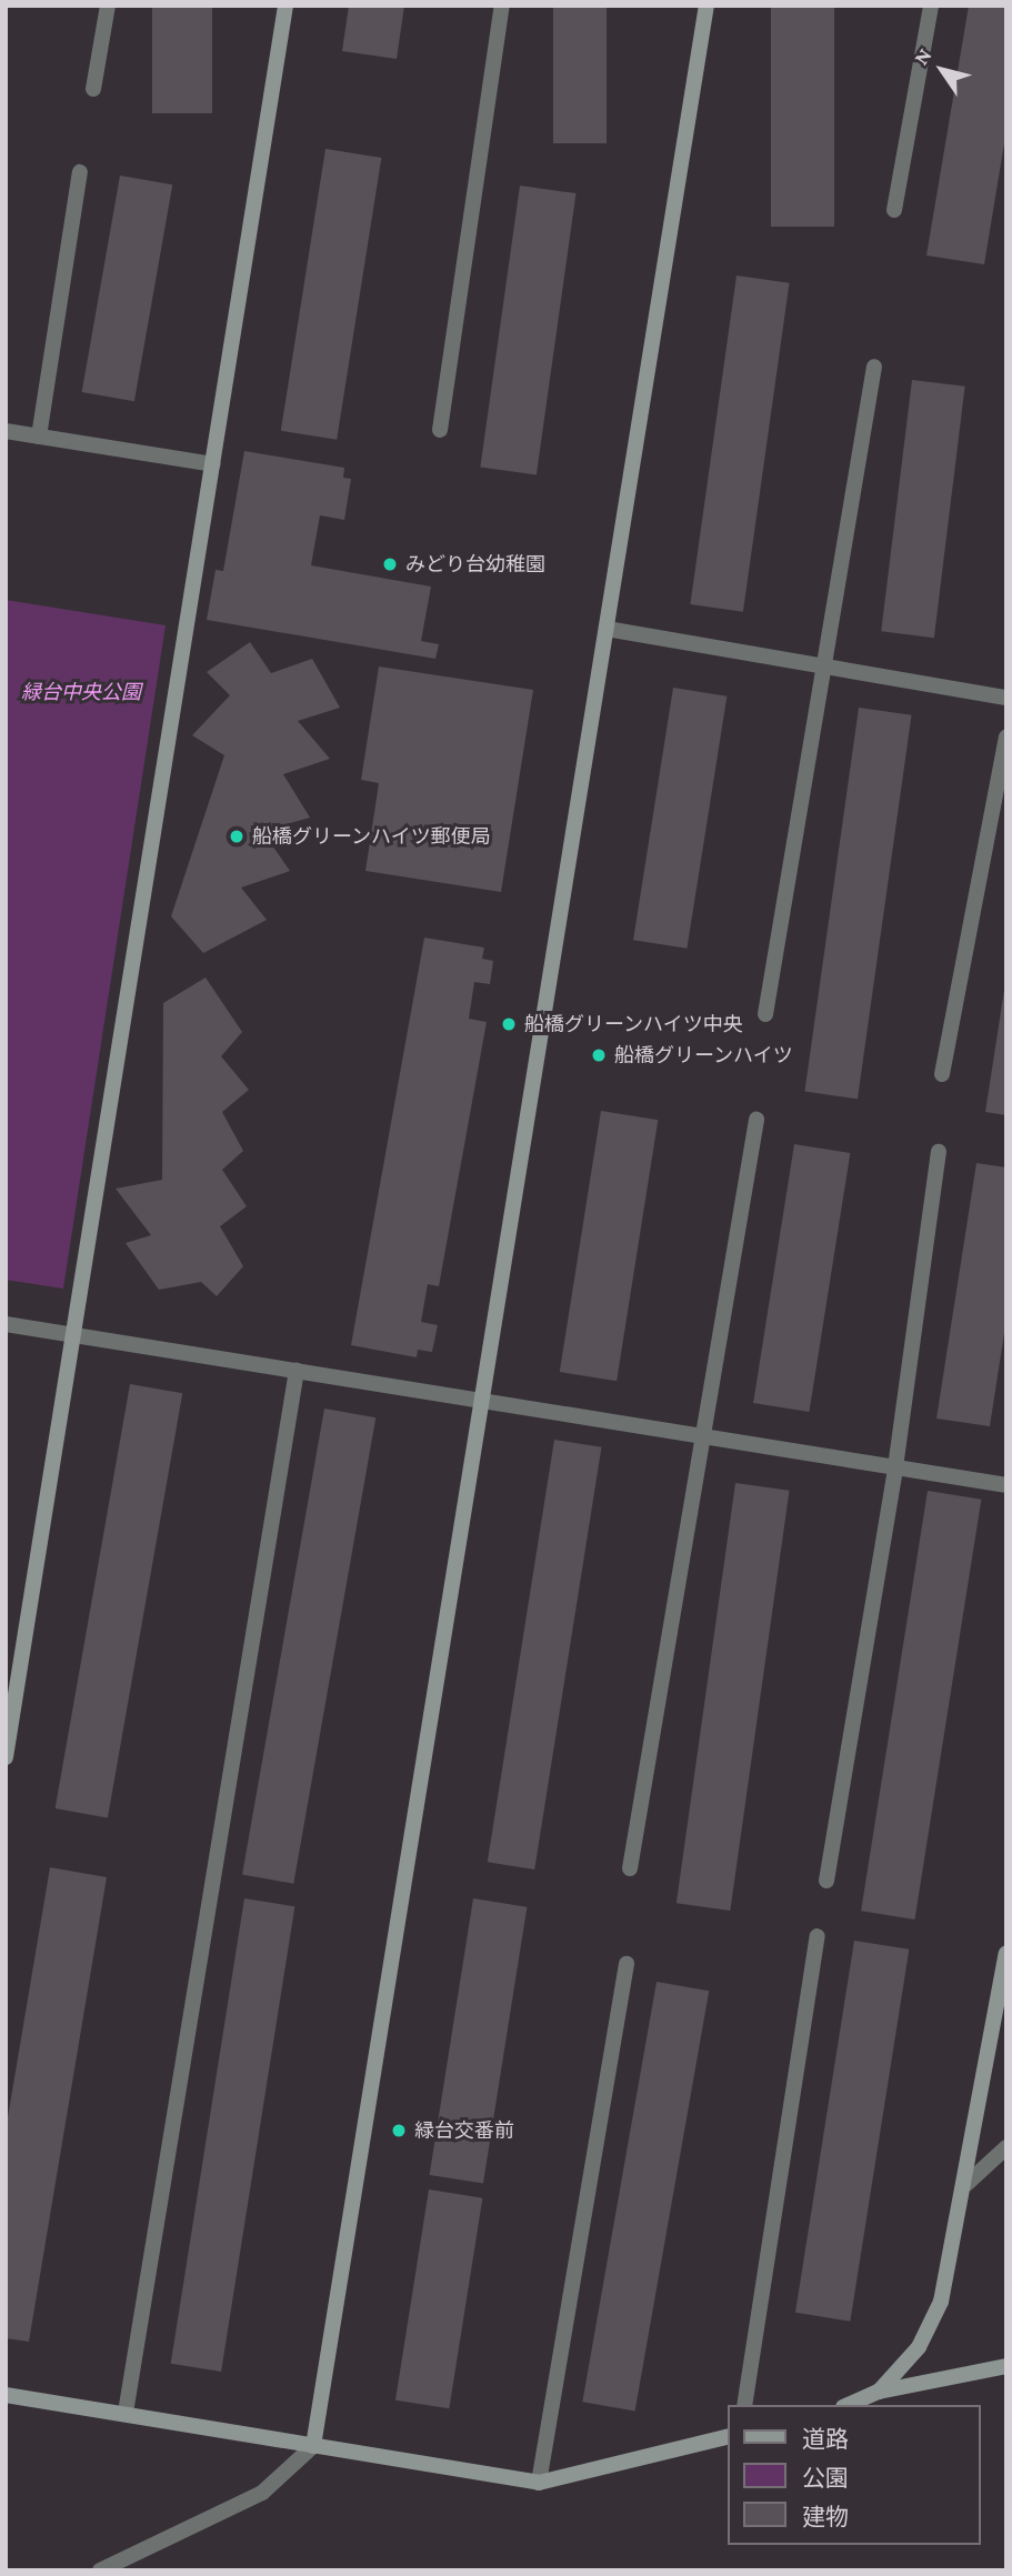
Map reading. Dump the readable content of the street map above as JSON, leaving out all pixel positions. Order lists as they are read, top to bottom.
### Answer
{
  "parks": ["緑台中央公園"],
  "places": [
    "みどり台幼稚園",
    "船橋グリーンハイツ郵便局",
    "船橋グリーンハイツ中央",
    "船橋グリーンハイツ",
    "緑台交番前"
  ],
  "legend": ["道路", "公園", "建物"],
  "north": "top left"
}
